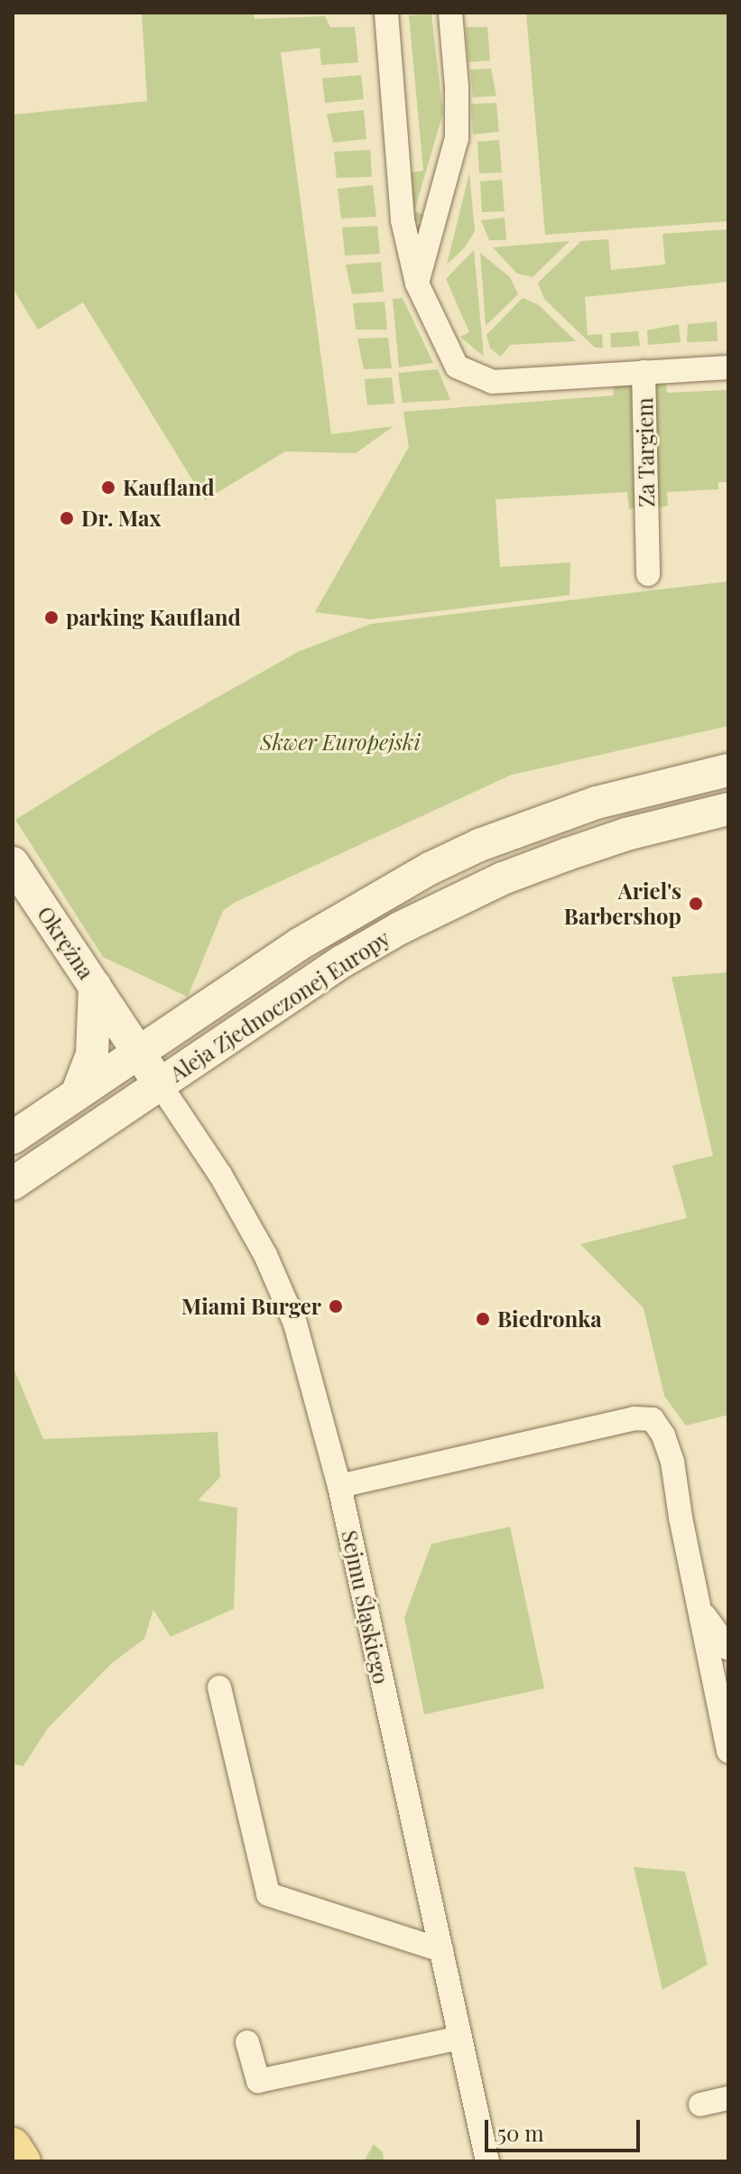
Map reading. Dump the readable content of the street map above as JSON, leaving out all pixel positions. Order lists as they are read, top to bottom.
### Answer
{
  "streets": {
    "main road": ["Okrężna", "Aleja Zjednoczonej Europy"],
    "street": ["Za Targiem", "Sejmu Śląskiego"]
  },
  "crossings": [
    ["Okrężna", "Aleja Zjednoczonej Europy"],
    ["Okrężna", "Sejmu Śląskiego"],
    ["Aleja Zjednoczonej Europy", "Sejmu Śląskiego"]
  ],
  "parks": ["Skwer Europejski"],
  "places": [
    "Kaufland",
    "Dr. Max",
    "parking Kaufland",
    "Ariel's Barbershop",
    "Miami Burger",
    "Biedronka"
  ],
  "scale_bar": "50 m"
}
